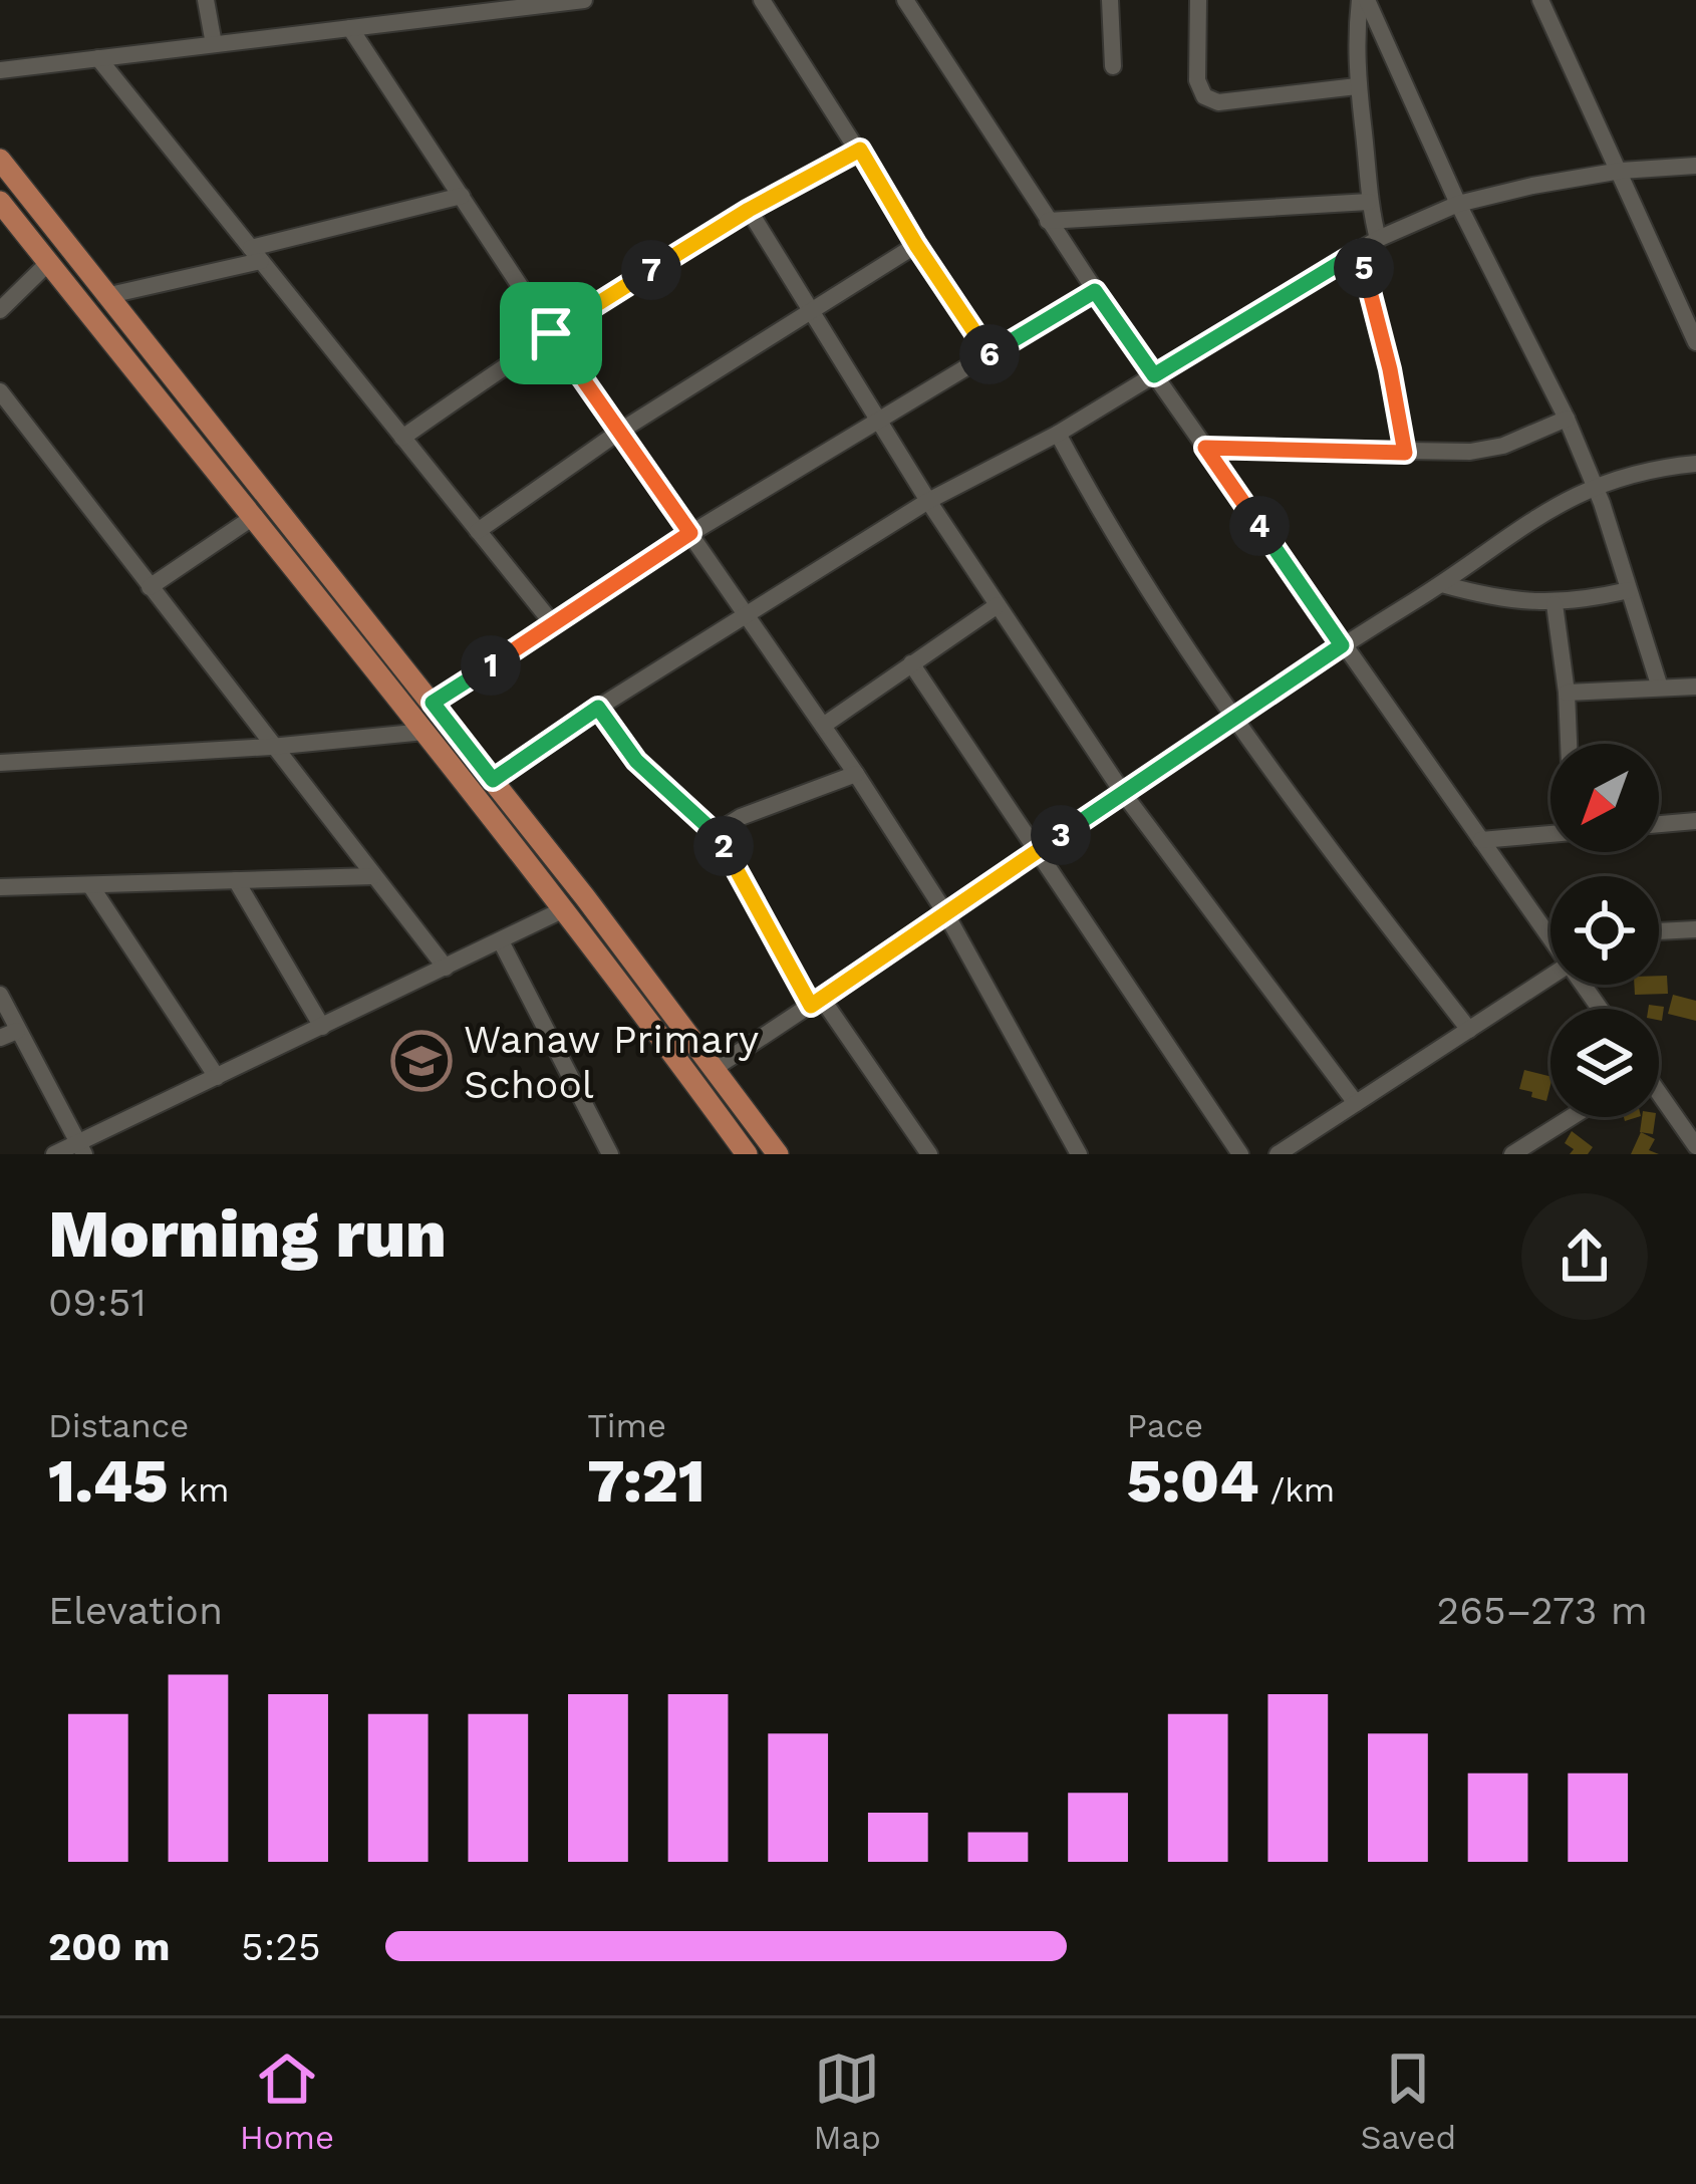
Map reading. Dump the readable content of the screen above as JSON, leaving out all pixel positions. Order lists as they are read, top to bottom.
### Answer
{
  "places": {
    "school or university": ["Wanaw Primary School"]
  },
  "north": "bottom left",
  "page": {
    "pins": [
      "5",
      "7",
      "6",
      "4",
      "1",
      "3",
      "2"
    ],
    "heading": ["Morning run", "09:51"],
    "stats": [
      ["Distance", "1.45 km"],
      ["Time", "7:21"],
      ["Pace", "5:04 /km"]
    ],
    "chart": ["Elevation", "265–273 m"],
    "list": [
      {
        "name": "200 m",
        "note": "5:25"
      }
    ],
    "tabs": ["Home", "Map", "Saved"]
  }
}
